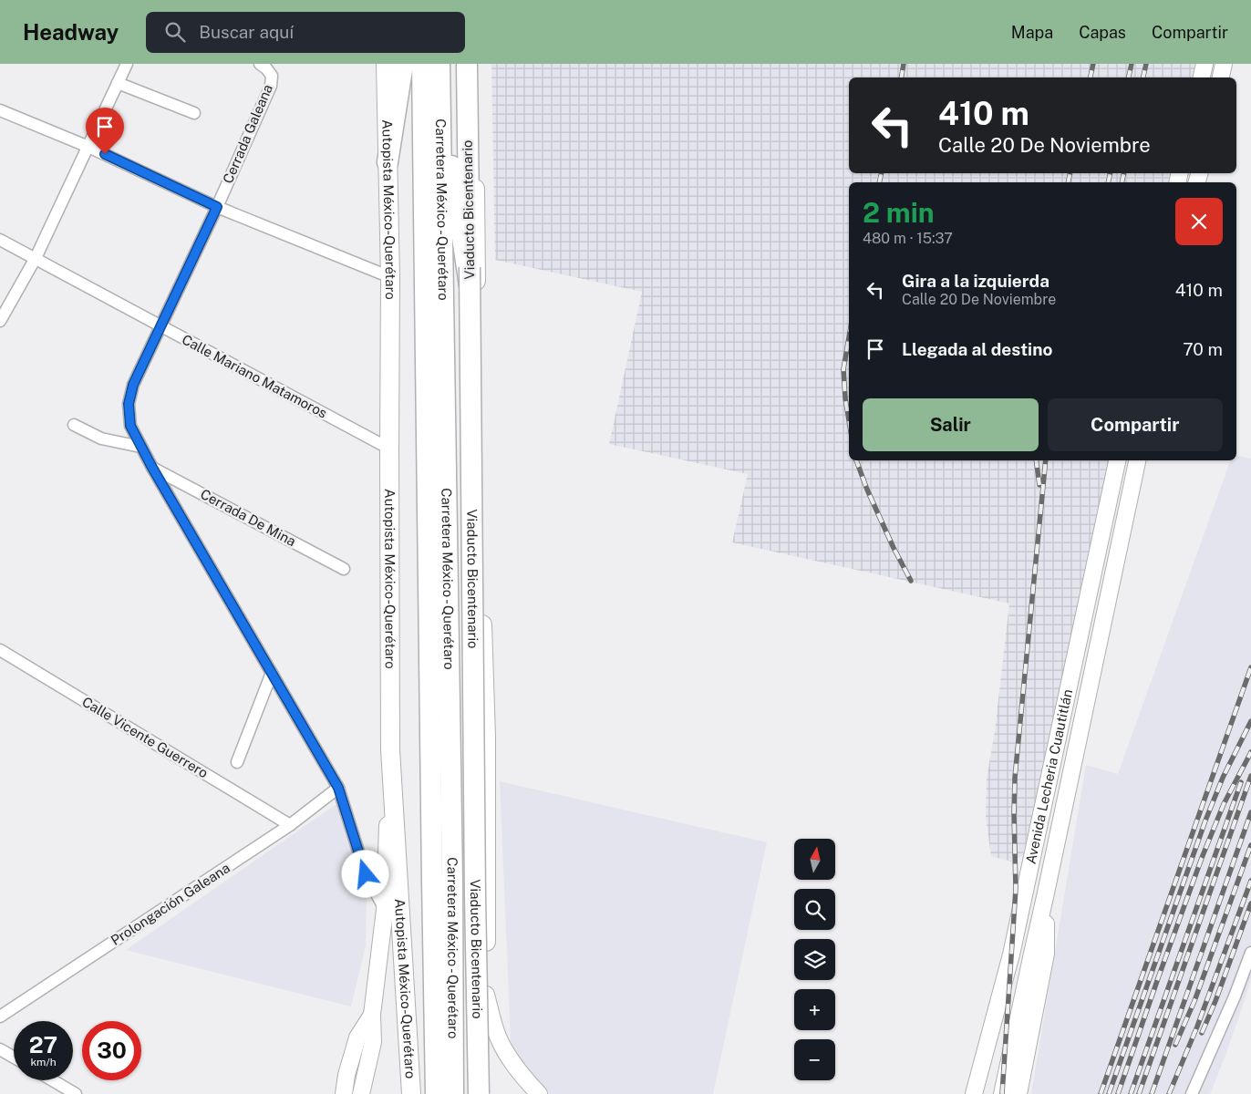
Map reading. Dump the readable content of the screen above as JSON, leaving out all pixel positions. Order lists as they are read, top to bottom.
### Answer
{
  "streets": {
    "highway": ["Carretera México - Querétaro", "Viaducto Bicentenario"],
    "main road": ["Autopista México-Querétaro", "Avenida Lecheria Cuautitlán"],
    "street": [
      "Cerrada Galeana",
      "Calle Mariano Matamoros",
      "Cerrada De Mina",
      "Calle Vicente Guerrero",
      "Prolongación Galeana"
    ]
  },
  "crossings": [
    ["Cerrada Galeana", "Autopista México-Querétaro"],
    ["Cerrada Galeana", "Calle Mariano Matamoros"],
    ["Cerrada Galeana", "Cerrada De Mina"],
    ["Cerrada Galeana", "Prolongación Galeana"],
    ["Autopista México-Querétaro", "Calle Mariano Matamoros"],
    ["Calle Vicente Guerrero", "Prolongación Galeana"]
  ],
  "north": "top",
  "page": {
    "header": "Headway",
    "search": "Buscar aquí",
    "nav": ["Mapa", "Capas", "Compartir"],
    "turn": ["410 m", "Calle 20 De Noviembre"],
    "heading": ["2 min", "480 m · 15:37"],
    "list": [
      {
        "name": "Gira a la izquierda",
        "note": "Calle 20 De Noviembre",
        "value": "410 m"
      },
      {
        "name": "Llegada al destino",
        "value": "70 m"
      }
    ],
    "buttons": ["Salir", "Compartir"],
    "map_buttons": ["+", "−"],
    "speed": "27 km/h",
    "limit": "30"
  }
}
